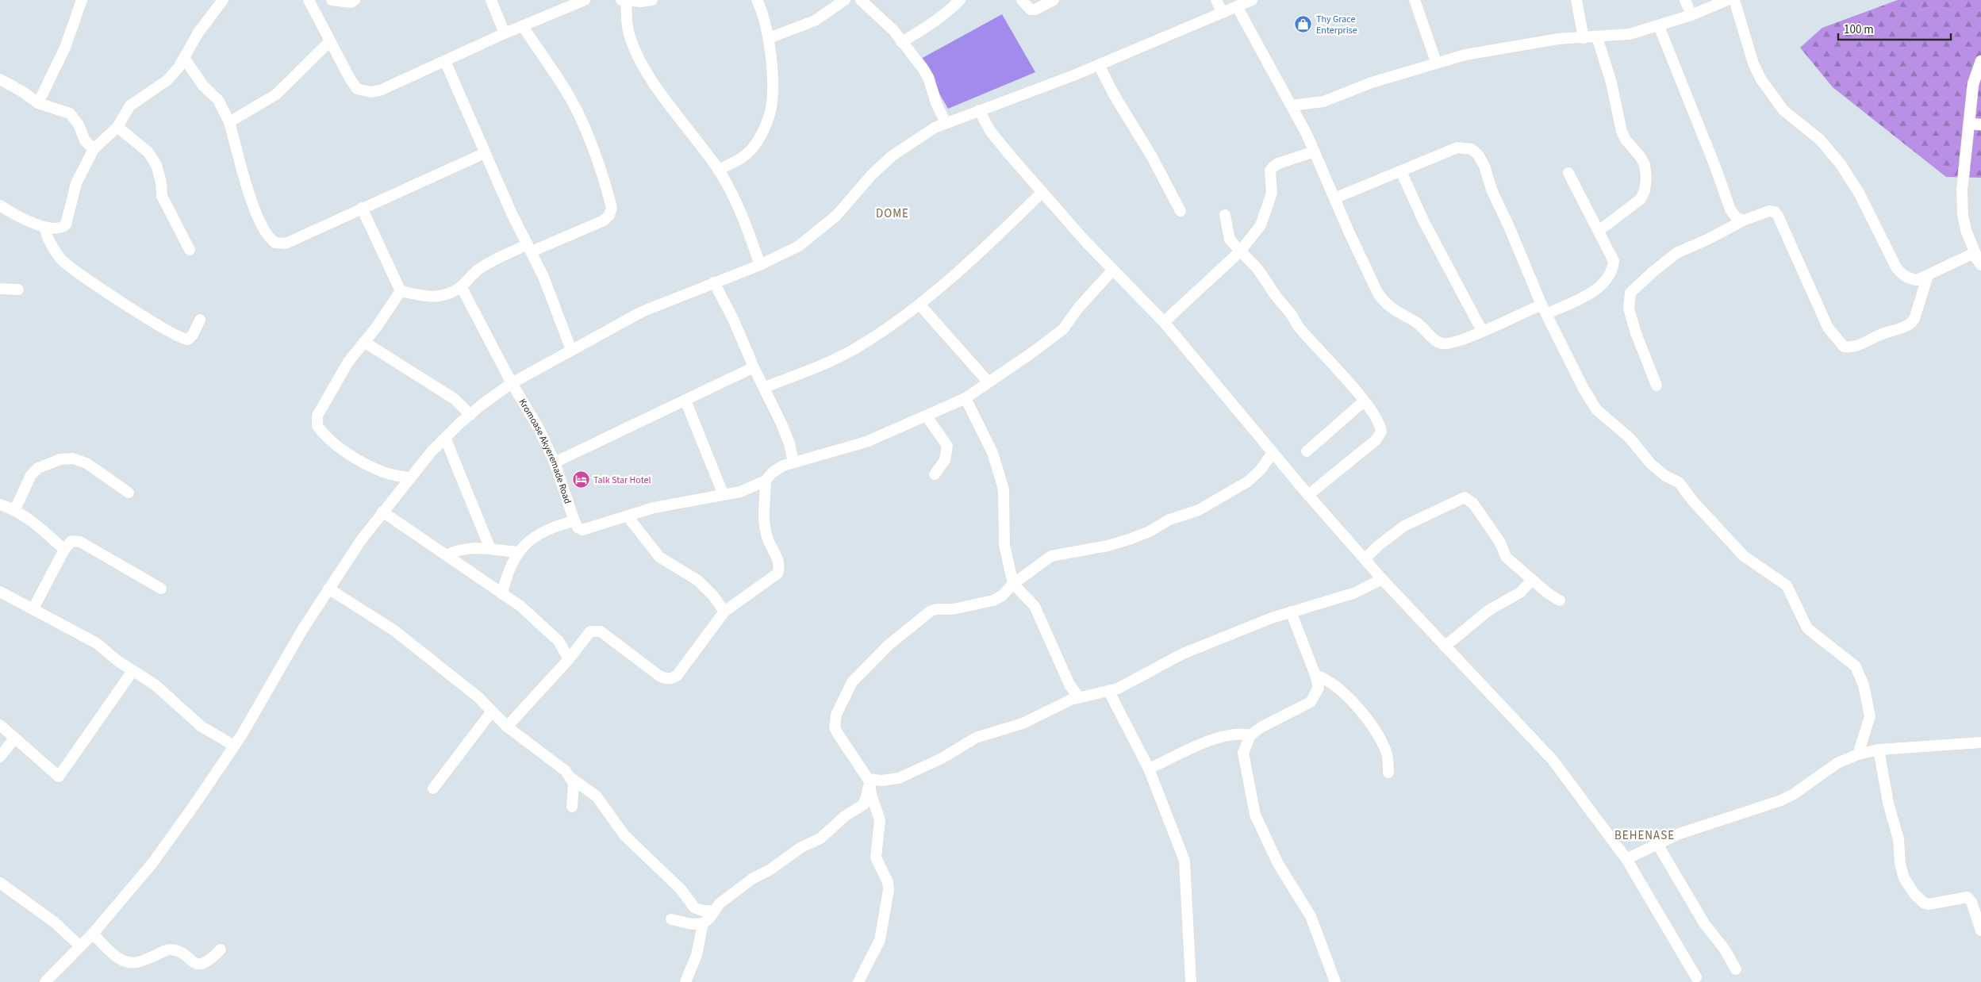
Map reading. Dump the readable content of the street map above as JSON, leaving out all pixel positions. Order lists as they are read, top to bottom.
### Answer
{
  "streets": {
    "street": ["Kromoase Akyeremade Road"]
  },
  "districts": ["DOME", "BEHENASE"],
  "places": {
    "shop": ["Thy Grace Enterprise"],
    "hotel": ["Talk Star Hotel"]
  },
  "scale_bar": "100 m"
}
